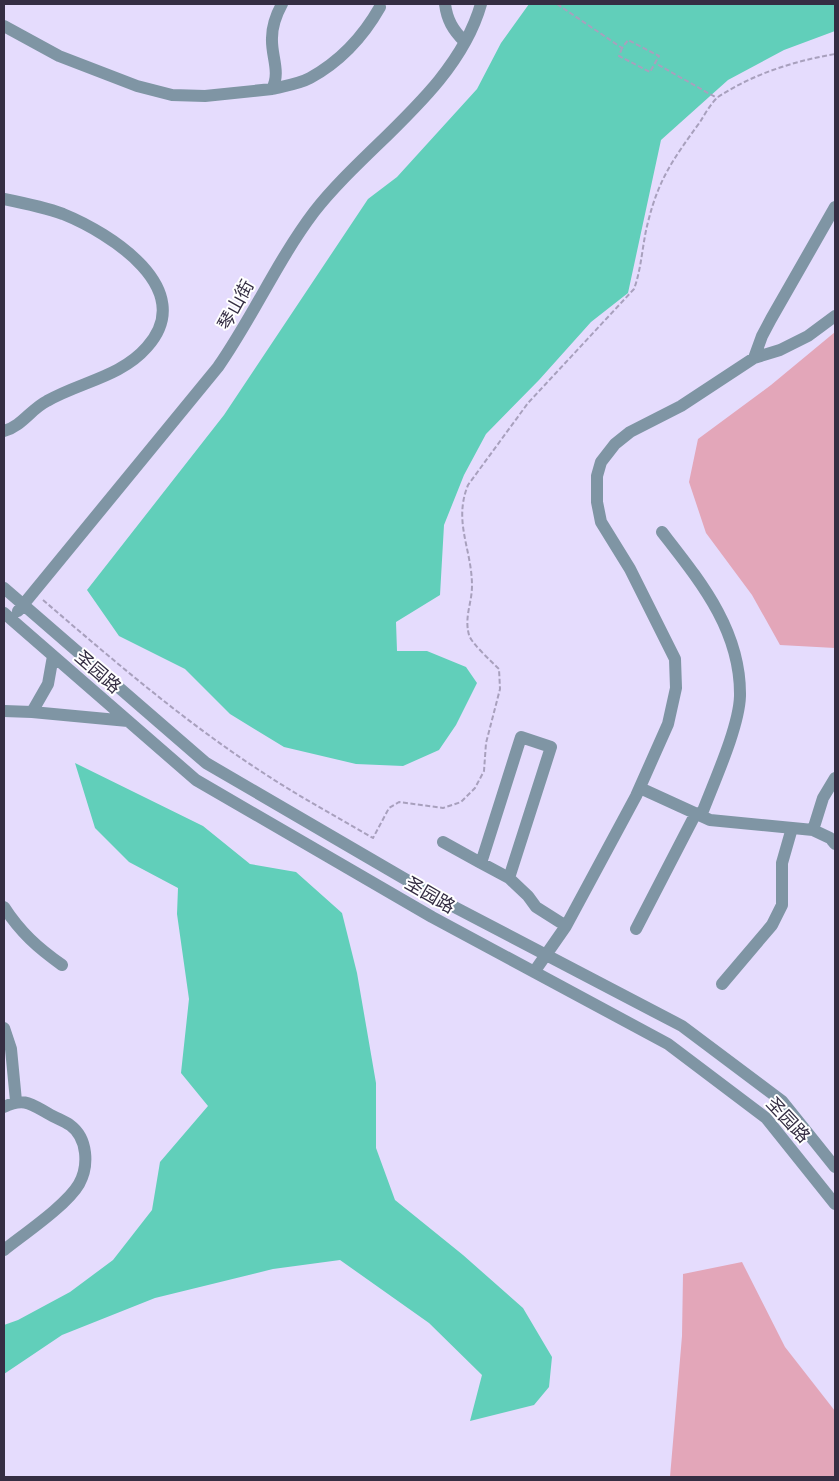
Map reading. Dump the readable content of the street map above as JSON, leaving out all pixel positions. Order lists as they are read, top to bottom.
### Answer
{
  "streets": {
    "street": ["琴山街", "圣园路"]
  },
  "crossings": [
    ["琴山街", "圣园路"]
  ]
}
